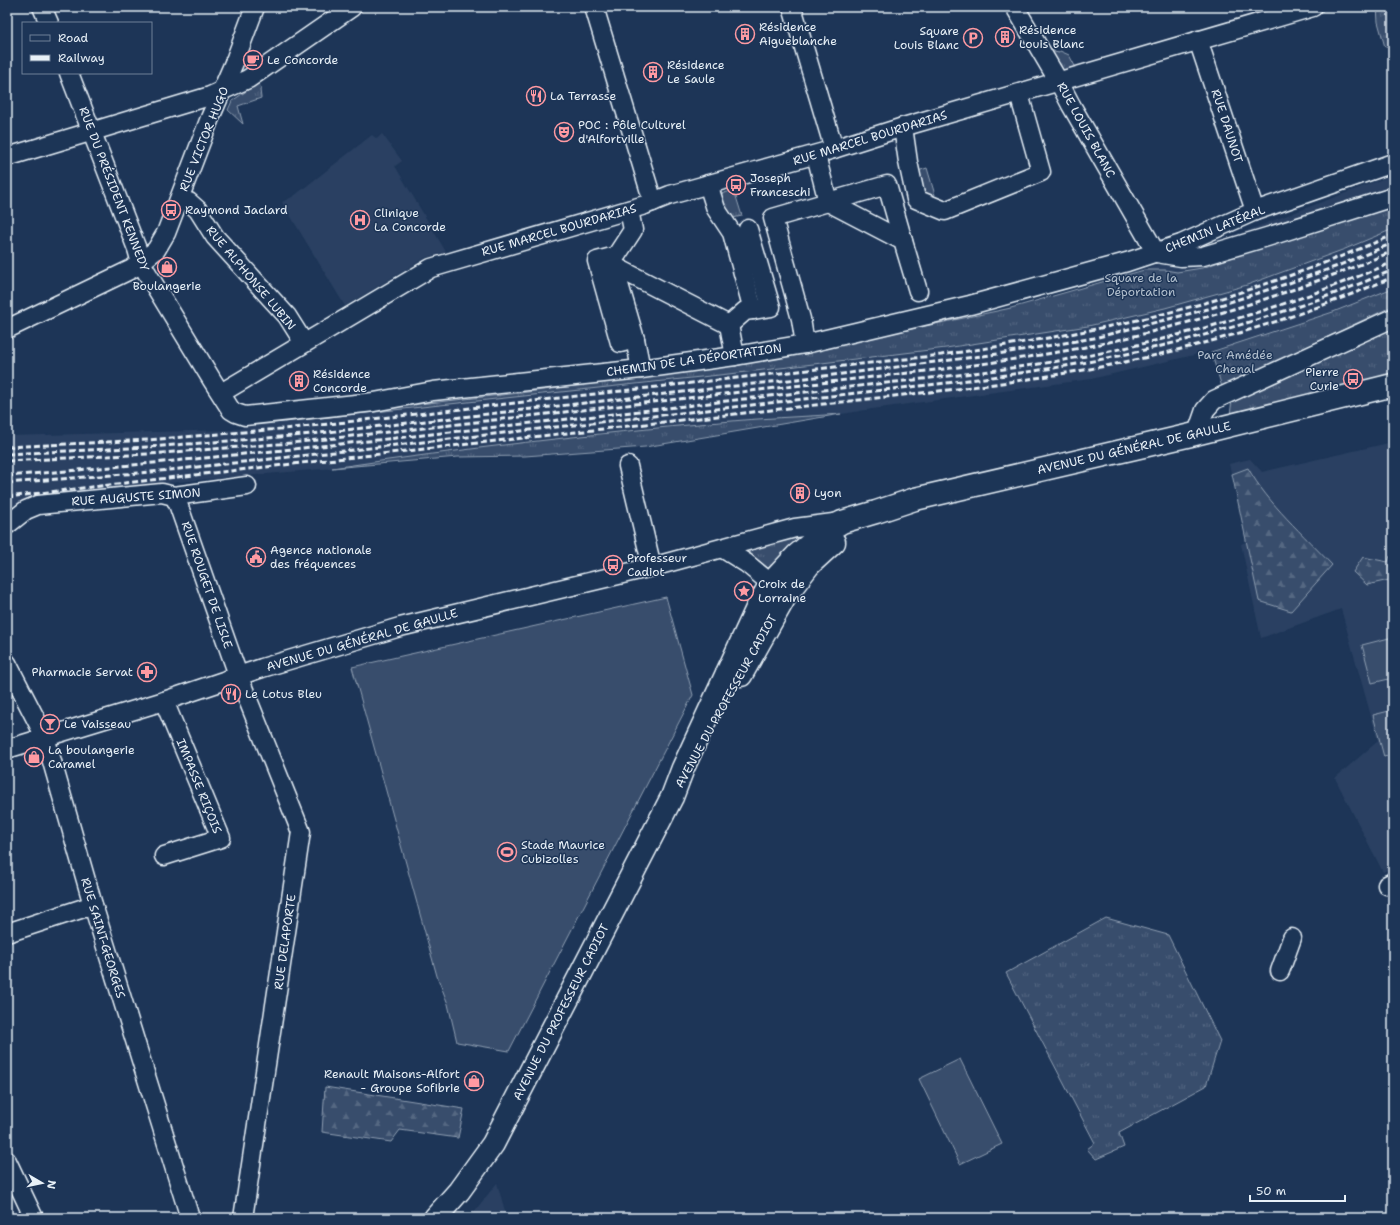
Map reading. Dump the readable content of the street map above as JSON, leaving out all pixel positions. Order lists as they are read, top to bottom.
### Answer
{
  "streets": {
    "main road": ["AVENUE DU GÉNÉRAL DE GAULLE", "AVENUE DU PROFESSEUR CADIOT"],
    "street": [
      "RUE DAUNOT",
      "RUE LOUIS BLANC",
      "RUE MARCEL BOURDARIAS",
      "RUE VICTOR HUGO",
      "RUE DU PRÉSIDENT KENNEDY",
      "CHEMIN LATÉRAL",
      "RUE ALPHONSE LUBIN",
      "CHEMIN DE LA DÉPORTATION",
      "RUE AUGUSTE SIMON",
      "RUE ROUGET DE LISLE",
      "IMPASSE RIÇOIS",
      "RUE SAINT-GEORGES",
      "RUE DELAPORTE"
    ]
  },
  "crossings": [
    ["RUE DAUNOT", "RUE MARCEL BOURDARIAS"],
    ["RUE DAUNOT", "CHEMIN LATÉRAL"],
    ["RUE LOUIS BLANC", "RUE MARCEL BOURDARIAS"],
    ["RUE LOUIS BLANC", "CHEMIN LATÉRAL"],
    ["RUE LOUIS BLANC", "CHEMIN DE LA DÉPORTATION"],
    ["RUE MARCEL BOURDARIAS", "RUE DU PRÉSIDENT KENNEDY"],
    ["RUE MARCEL BOURDARIAS", "RUE ALPHONSE LUBIN"],
    ["RUE MARCEL BOURDARIAS", "CHEMIN DE LA DÉPORTATION"],
    ["RUE VICTOR HUGO", "RUE DU PRÉSIDENT KENNEDY"],
    ["RUE VICTOR HUGO", "RUE ALPHONSE LUBIN"],
    ["RUE DU PRÉSIDENT KENNEDY", "CHEMIN DE LA DÉPORTATION"],
    ["CHEMIN LATÉRAL", "CHEMIN DE LA DÉPORTATION"],
    ["AVENUE DU GÉNÉRAL DE GAULLE", "RUE ROUGET DE LISLE"],
    ["AVENUE DU GÉNÉRAL DE GAULLE", "AVENUE DU PROFESSEUR CADIOT"],
    ["AVENUE DU GÉNÉRAL DE GAULLE", "IMPASSE RIÇOIS"],
    ["AVENUE DU GÉNÉRAL DE GAULLE", "RUE SAINT-GEORGES"],
    ["AVENUE DU GÉNÉRAL DE GAULLE", "RUE DELAPORTE"],
    ["RUE AUGUSTE SIMON", "RUE ROUGET DE LISLE"],
    ["RUE ROUGET DE LISLE", "RUE DELAPORTE"]
  ],
  "parks": ["Square de la Déportation", "Parc Amédée Chenal"],
  "places": {
    "building": [
      "Résidence Aigueblanche",
      "Résidence Louis Blanc",
      "Résidence Le Saule",
      "Résidence Concorde",
      "Lyon"
    ],
    "parking": ["Square Louis Blanc"],
    "cafe": ["Le Concorde"],
    "restaurant": ["La Terrasse", "Le Lotus Bleu"],
    "theatre": ["POC : Pôle Culturel d'Alfortville"],
    "bus stop": [
      "Joseph Franceschi",
      "Raymond Jaclard",
      "Pierre Curie",
      "Professeur Cadiot"
    ],
    "hospital": ["Clinique La Concorde"],
    "shop": ["Boulangerie", "La boulangerie Caramel", "Renault Maisons-Alfort - Groupe Sofibrie"],
    "public building": ["Agence nationale des fréquences"],
    "place": ["Croix de Lorraine"],
    "pharmacy": ["Pharmacie Servat"],
    "bar": ["Le Vaisseau"],
    "sports": ["Stade Maurice Cubizolles"]
  },
  "legend": ["Road", "Railway"],
  "scale_bar": "50 m",
  "north": "right"
}
